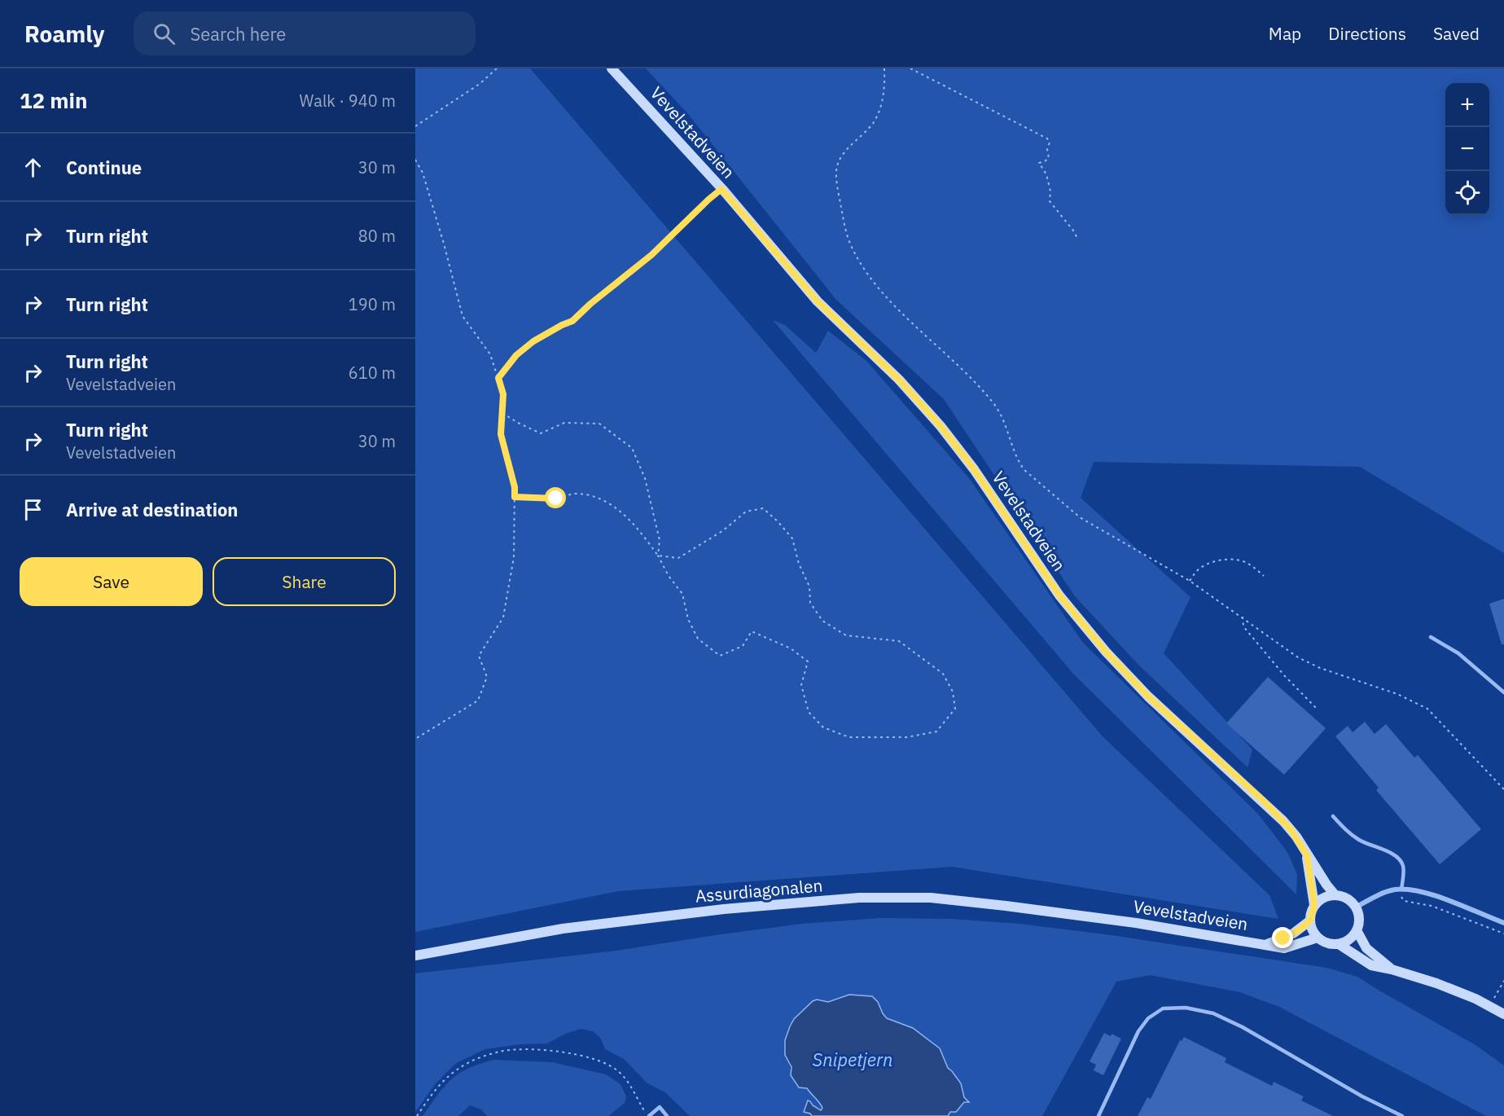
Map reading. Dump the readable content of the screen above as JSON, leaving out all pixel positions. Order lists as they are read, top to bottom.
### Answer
{
  "streets": {
    "main road": ["Vevelstadveien", "Assurdiagonalen"]
  },
  "crossings": [
    ["Vevelstadveien", "Assurdiagonalen"]
  ],
  "water": ["Snipetjern"],
  "page": {
    "header": "Roamly",
    "search": "Search here",
    "nav": ["Map", "Directions", "Saved"],
    "heading": ["12 min", "Walk · 940 m"],
    "map_buttons": ["+", "−"],
    "list": [
      ["Continue", "30 m"],
      ["Turn right", "80 m"],
      ["Turn right", "190 m"],
      ["Turn right", "Vevelstadveien", "610 m"],
      ["Turn right", "Vevelstadveien", "30 m"],
      "Arrive at destination"
    ],
    "buttons": ["Save", "Share"]
  }
}
